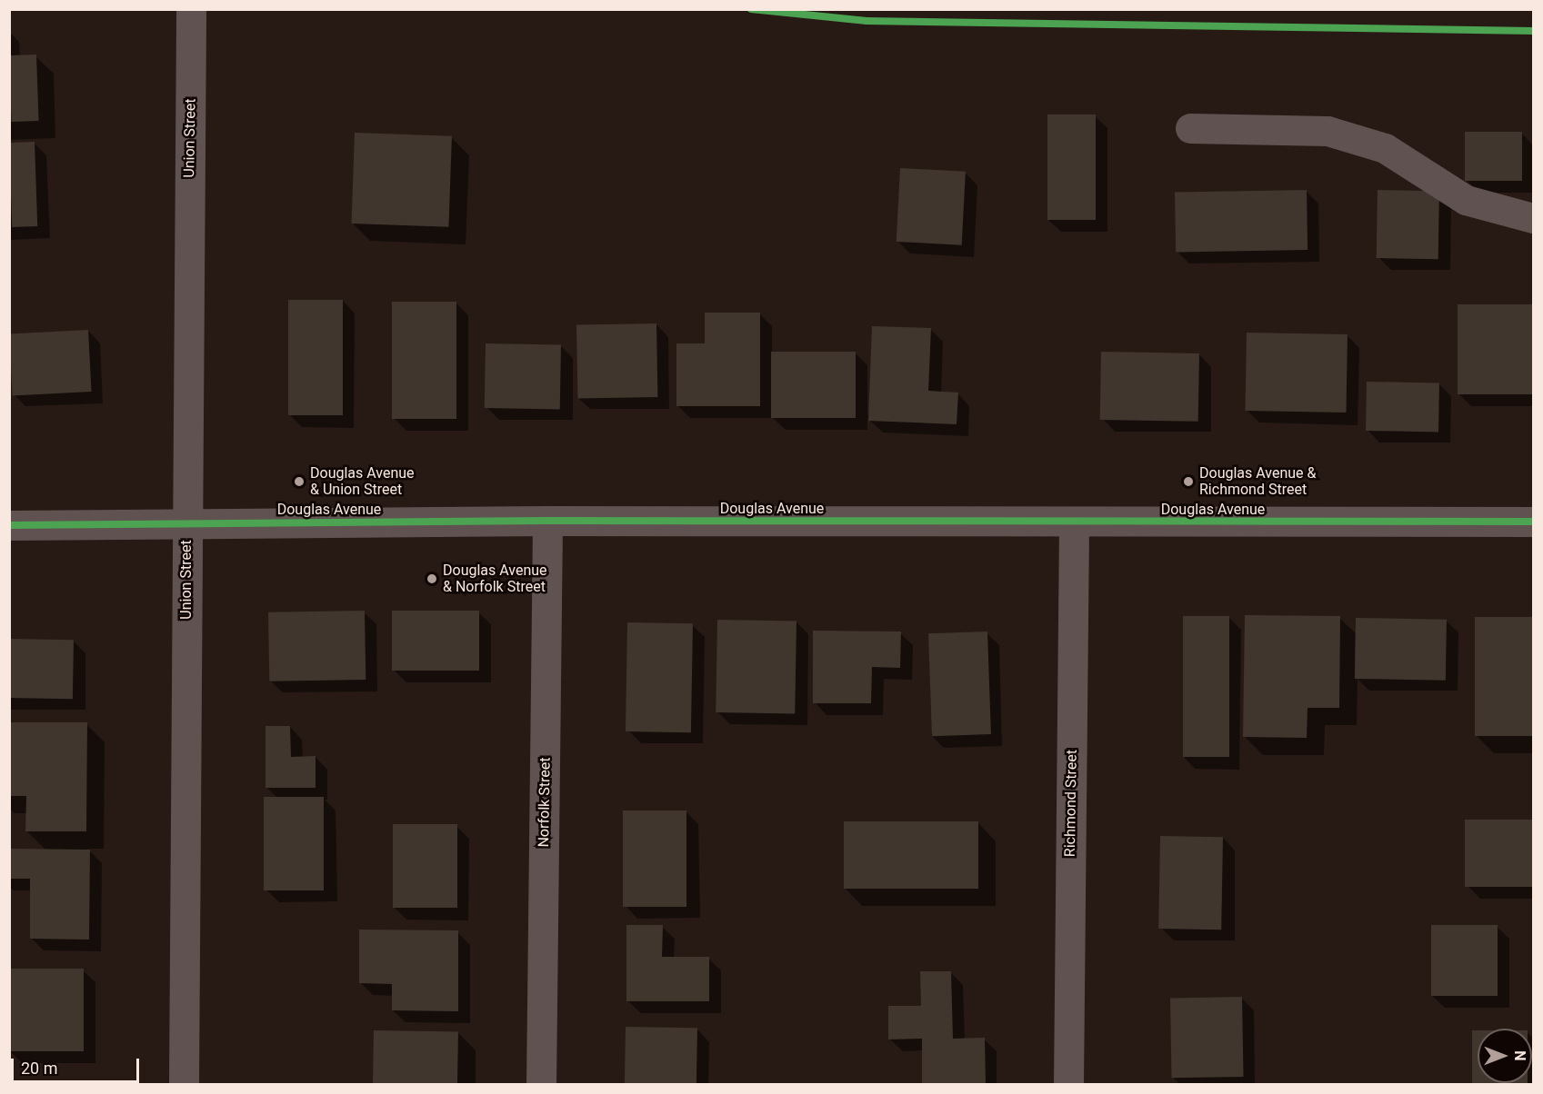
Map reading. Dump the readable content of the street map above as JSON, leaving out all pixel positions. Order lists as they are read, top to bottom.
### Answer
{
  "streets": {
    "street": [
      "Union Street",
      "Douglas Avenue",
      "Norfolk Street",
      "Richmond Street"
    ]
  },
  "crossings": [
    ["Union Street", "Douglas Avenue"],
    ["Douglas Avenue", "Norfolk Street"],
    ["Douglas Avenue", "Richmond Street"]
  ],
  "places": ["Douglas Avenue & Union Street", "Douglas Avenue & Richmond Street", "Douglas Avenue & Norfolk Street"],
  "scale_bar": "20 m",
  "north": "right"
}
